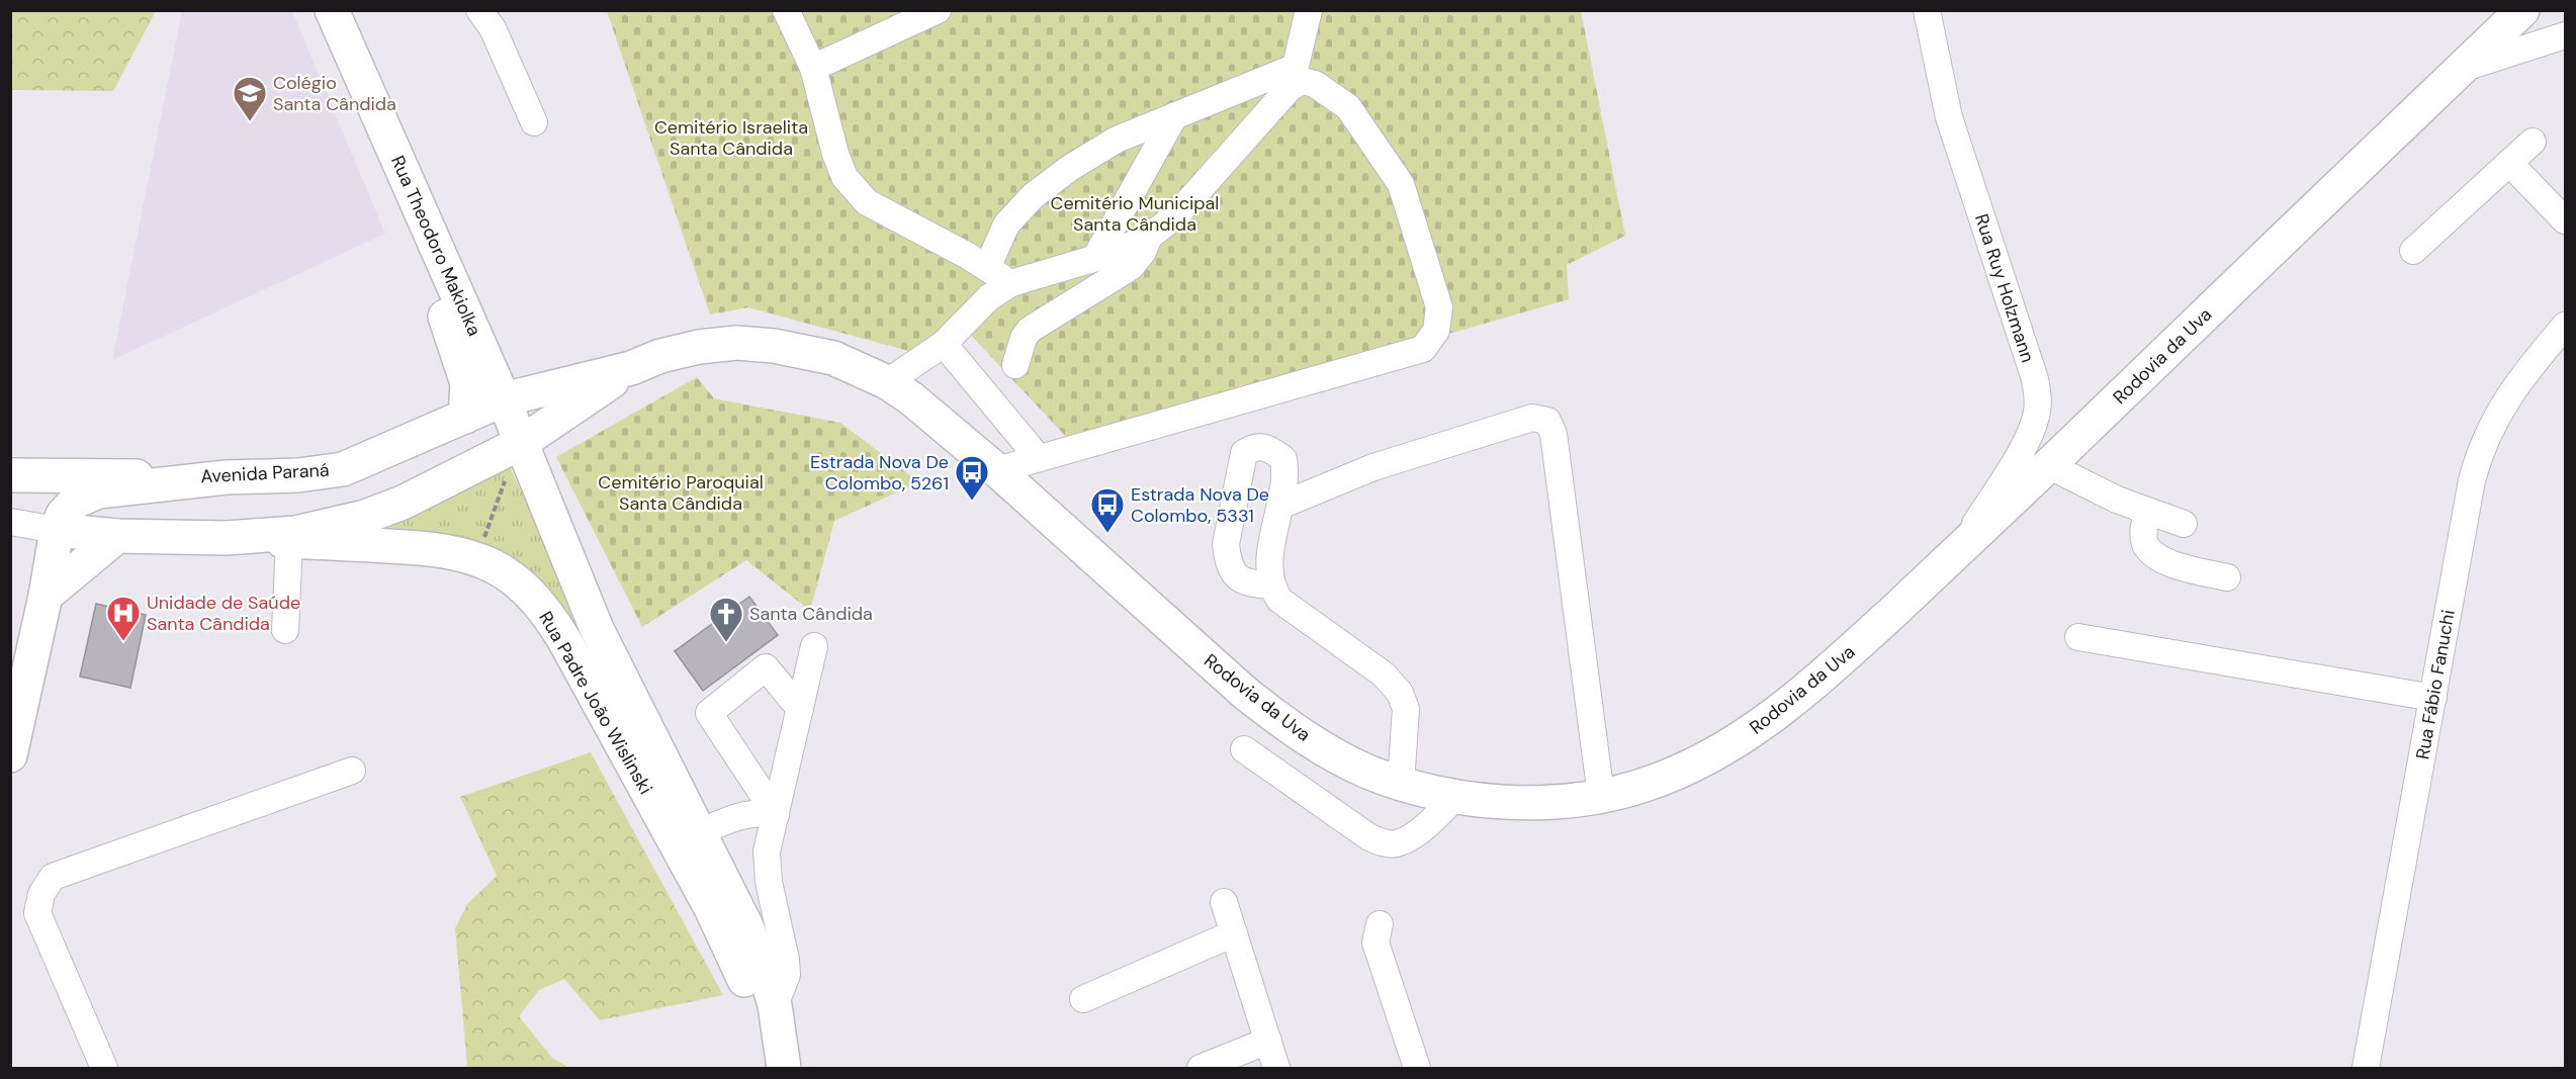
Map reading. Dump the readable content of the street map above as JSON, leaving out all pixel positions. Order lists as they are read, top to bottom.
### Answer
{
  "streets": {
    "main road": [
      "Rua Theodoro Makiolka",
      "Rodovia da Uva",
      "Avenida Paraná",
      "Rua Padre João Wislinski"
    ],
    "street": ["Rua Ruy Holzmann", "Rua Fábio Fanuchi"]
  },
  "crossings": [
    ["Rua Theodoro Makiolka", "Rodovia da Uva"],
    ["Rua Theodoro Makiolka", "Avenida Paraná"],
    ["Rua Theodoro Makiolka", "Rua Padre João Wislinski"],
    ["Rua Ruy Holzmann", "Rodovia da Uva"],
    ["Rodovia da Uva", "Avenida Paraná"],
    ["Rodovia da Uva", "Rua Padre João Wislinski"]
  ],
  "parks": ["Cemitério Israelita Santa Cândida", "Cemitério Municipal Santa Cândida", "Cemitério Paroquial Santa Cândida"],
  "places": {
    "school or university": ["Colégio Santa Cândida"],
    "bus stop": ["Estrada Nova De Colombo, 5261", "Estrada Nova De Colombo, 5331"],
    "hospital": ["Unidade de Saúde Santa Cândida"],
    "church": ["Santa Cândida"]
  }
}
